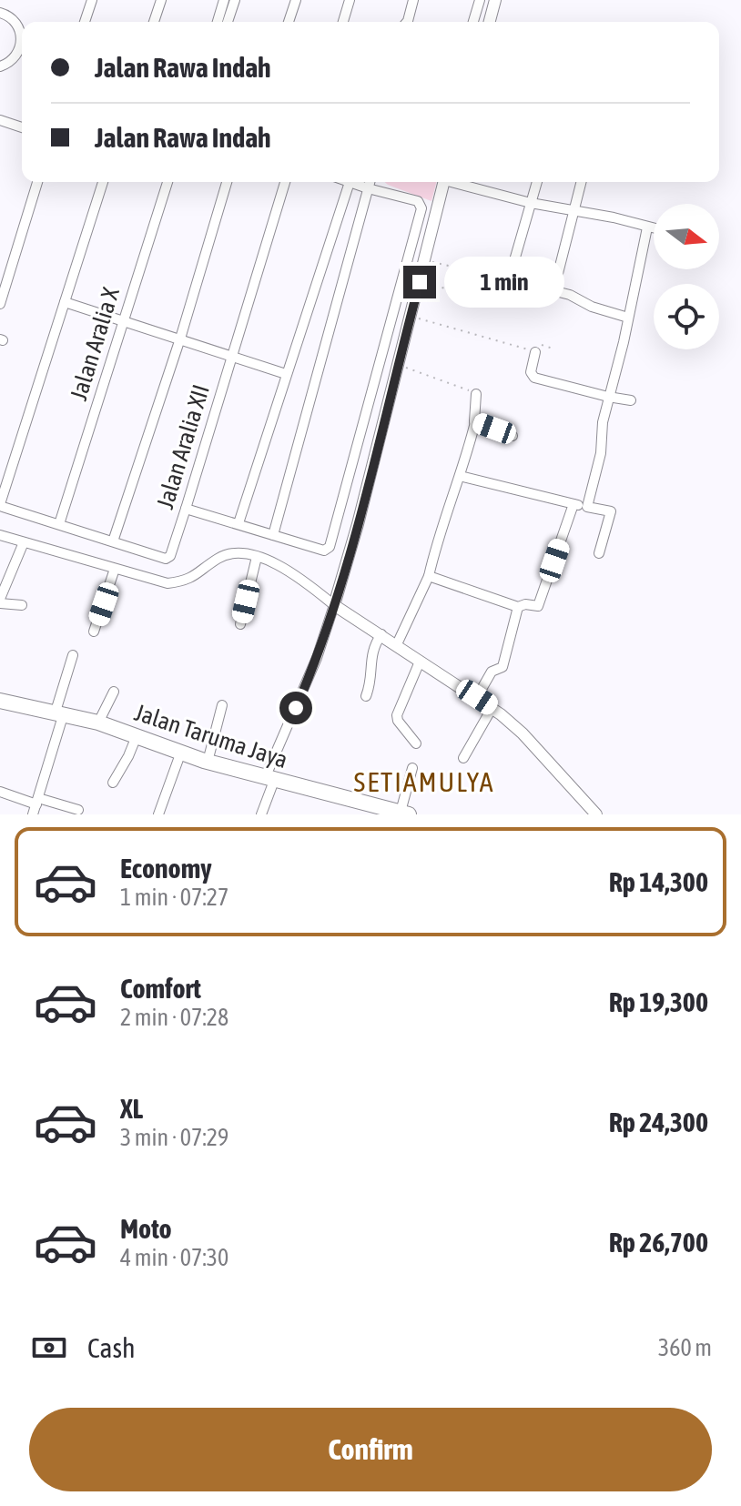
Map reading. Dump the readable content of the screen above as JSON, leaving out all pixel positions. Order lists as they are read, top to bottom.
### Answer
{
  "streets": {
    "main road": ["Jalan Taruma Jaya"],
    "street": ["Jalan Aralia X", "Jalan Aralia XII"]
  },
  "crossings": [
    ["Jalan Aralia X", "Jalan Aralia XII"]
  ],
  "districts": ["SETIAMULYA"],
  "north": "right",
  "page": {
    "banner": ["Jalan Rawa Indah", "Jalan Rawa Indah"],
    "bubble": "1 min",
    "list": [
      {
        "name": "Economy",
        "note": "1 min · 07:27",
        "value": "Rp 14,300"
      },
      {
        "name": "Comfort",
        "note": "2 min · 07:28",
        "value": "Rp 19,300"
      },
      {
        "name": "XL",
        "note": "3 min · 07:29",
        "value": "Rp 24,300"
      },
      {
        "name": "Moto",
        "note": "4 min · 07:30",
        "value": "Rp 26,700"
      }
    ],
    "pay": ["Cash", "360 m"],
    "buttons": "Confirm"
  }
}
